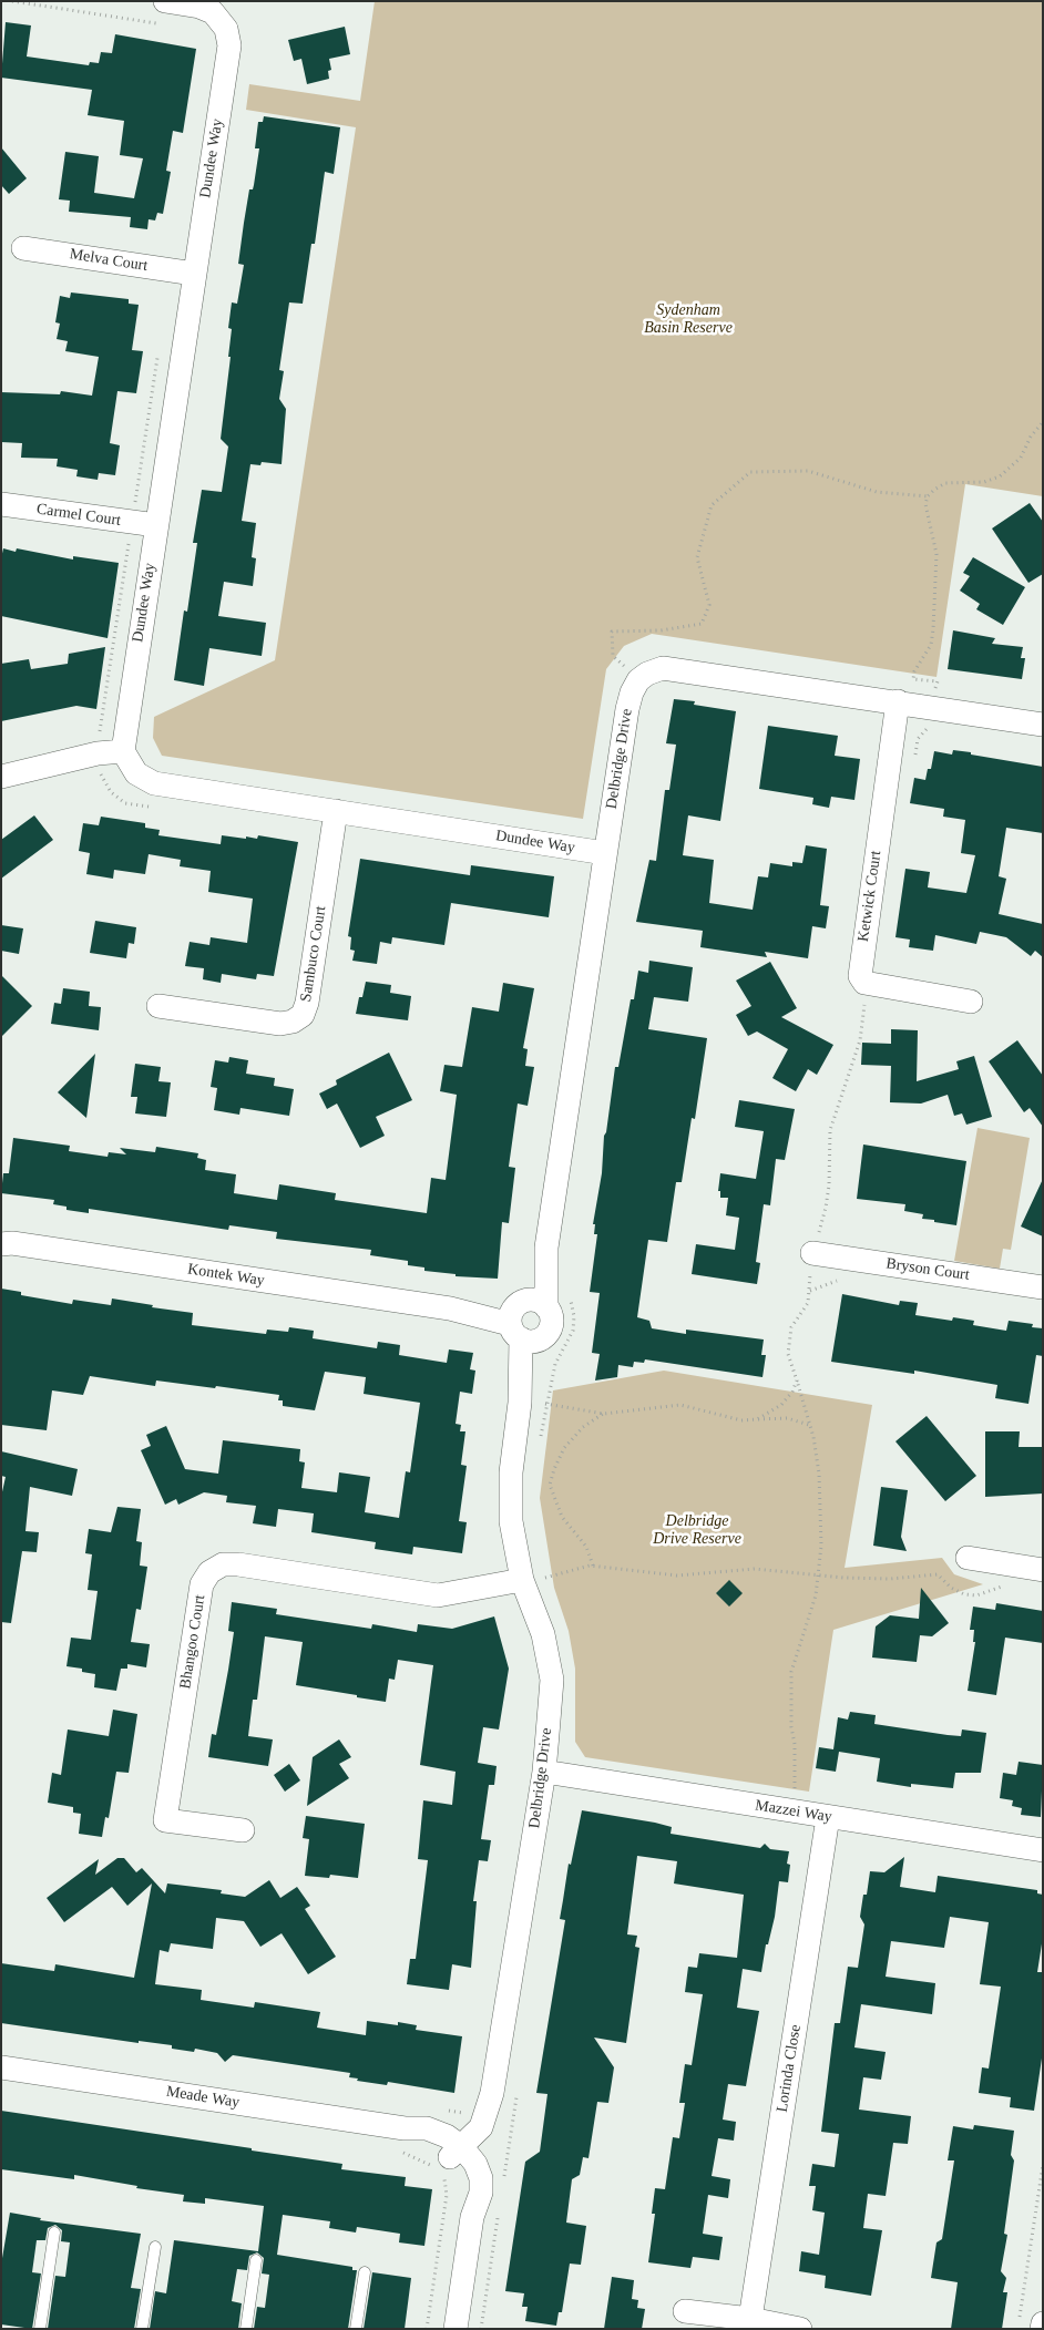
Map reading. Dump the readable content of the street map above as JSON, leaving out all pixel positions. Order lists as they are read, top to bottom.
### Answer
{
  "streets": {
    "street": [
      "Dundee Way",
      "Melva Court",
      "Carmel Court",
      "Delbridge Drive",
      "Ketwick Court",
      "Sambuco Court",
      "Bryson Court",
      "Kontek Way",
      "Bhangoo Court",
      "Mazzei Way",
      "Lorinda Close",
      "Meade Way"
    ]
  },
  "crossings": [
    ["Dundee Way", "Melva Court"],
    ["Dundee Way", "Carmel Court"],
    ["Dundee Way", "Delbridge Drive"],
    ["Dundee Way", "Sambuco Court"],
    ["Delbridge Drive", "Kontek Way"],
    ["Delbridge Drive", "Bhangoo Court"],
    ["Delbridge Drive", "Mazzei Way"],
    ["Delbridge Drive", "Meade Way"],
    ["Mazzei Way", "Lorinda Close"]
  ],
  "parks": ["Sydenham Basin Reserve", "Delbridge Drive Reserve"]
}
